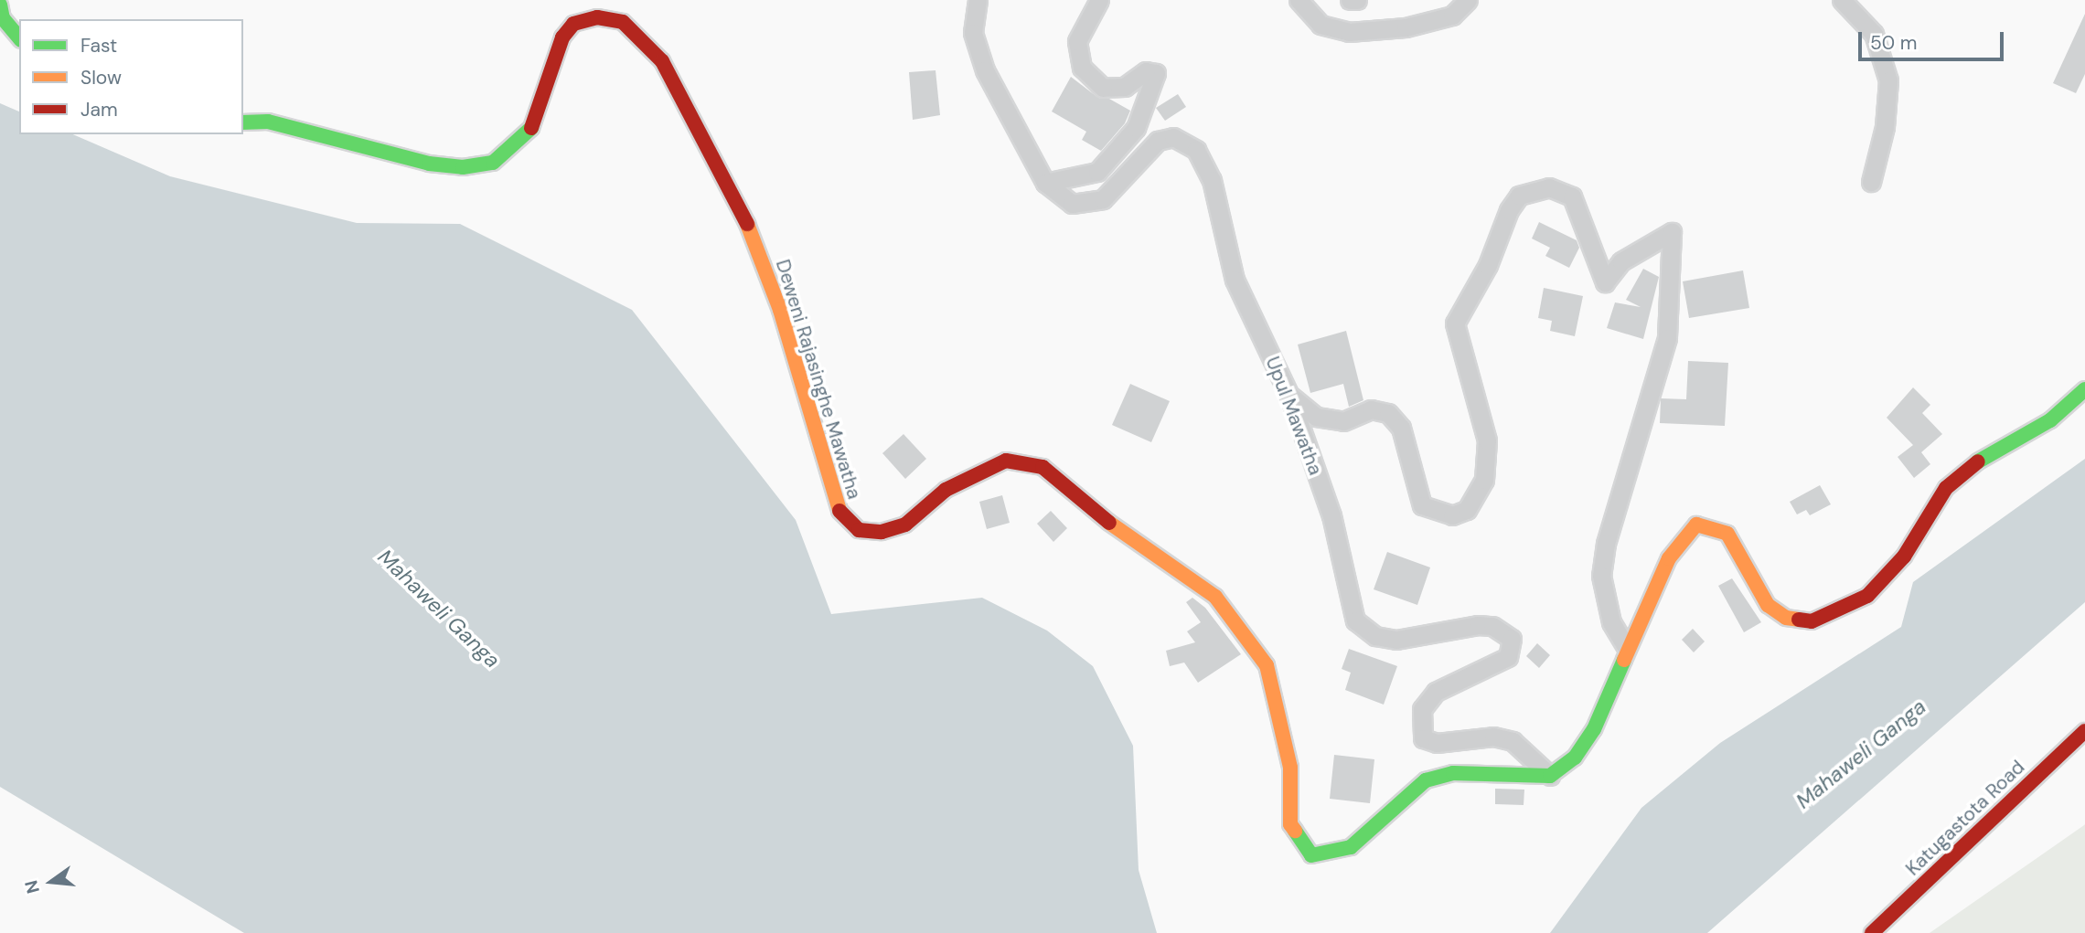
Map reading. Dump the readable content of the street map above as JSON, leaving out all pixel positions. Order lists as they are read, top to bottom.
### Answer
{
  "streets": {
    "street": ["Deweni Rajasinghe Mawatha", "Upul Mawatha", "Katugastota Road"]
  },
  "crossings": [
    ["Deweni Rajasinghe Mawatha", "Upul Mawatha"]
  ],
  "water": ["Mahaweli Ganga"],
  "legend": ["Fast", "Slow", "Jam"],
  "scale_bar": "50 m",
  "north": "left"
}
